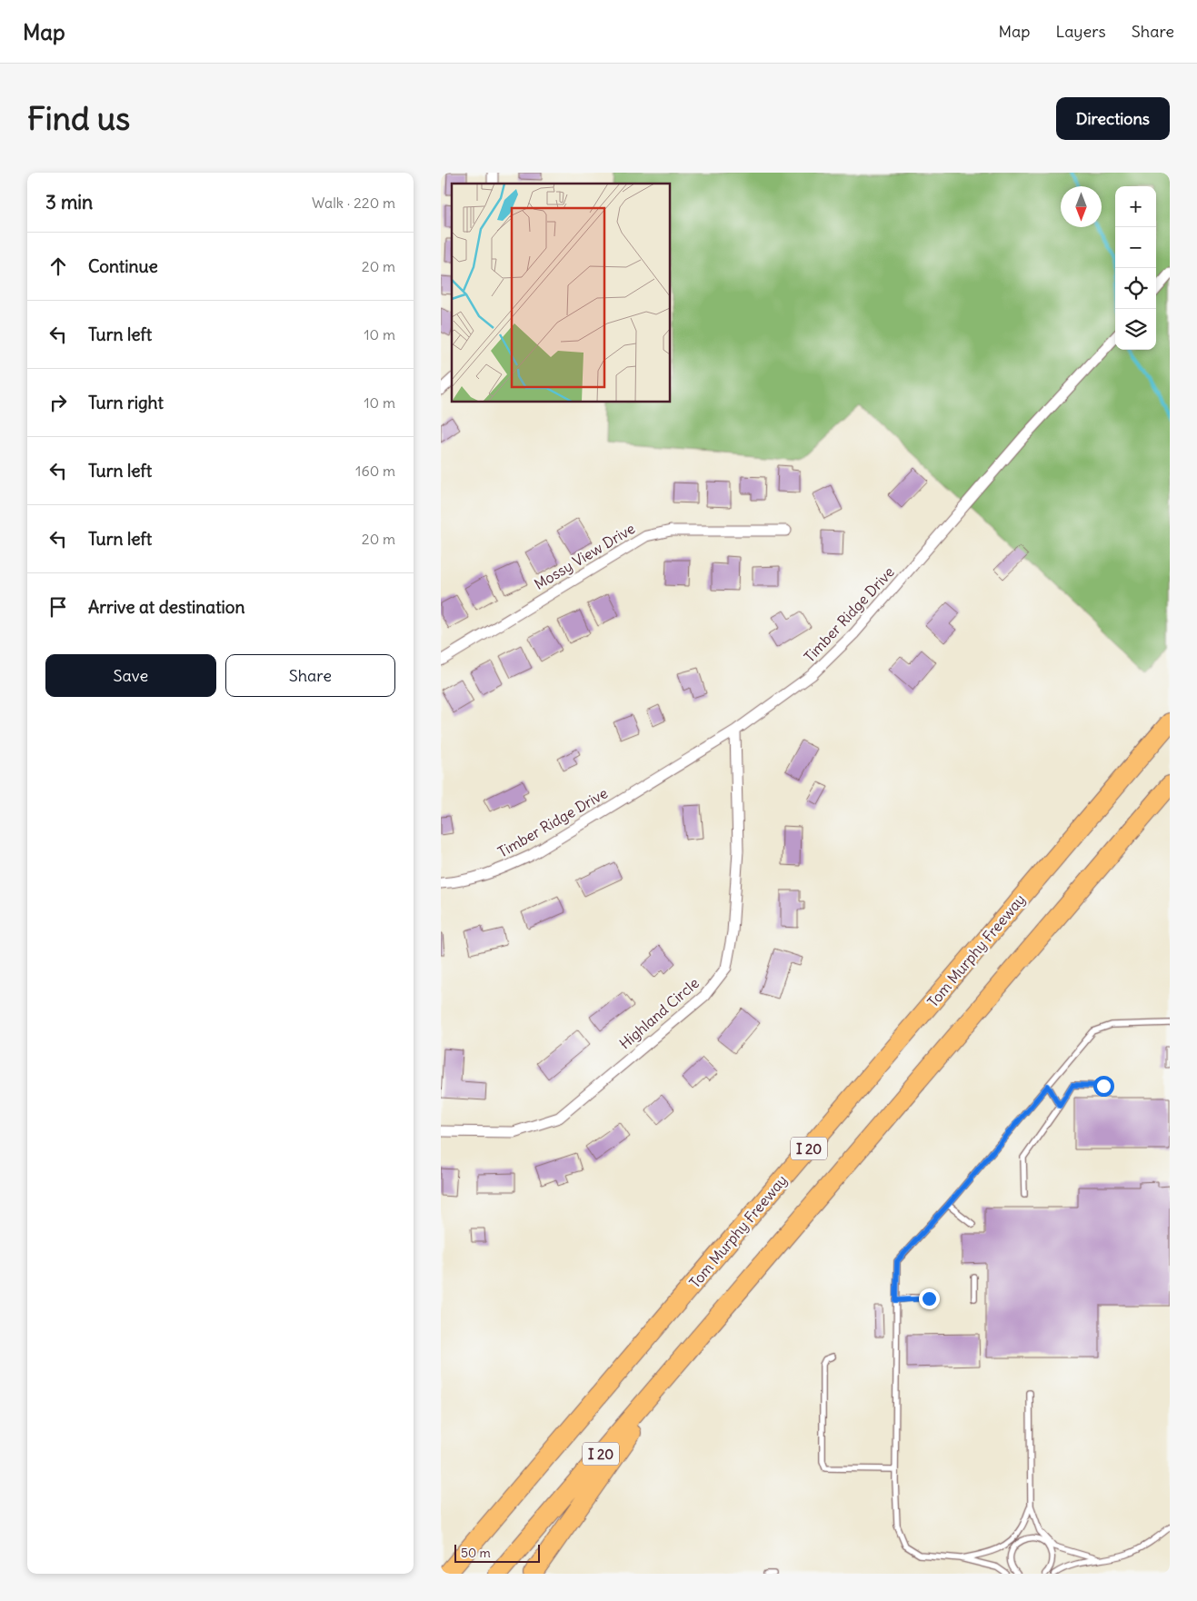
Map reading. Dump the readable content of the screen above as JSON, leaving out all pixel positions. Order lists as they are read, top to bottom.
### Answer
{
  "streets": {
    "highway": ["Tom Murphy Freeway", "I 20"],
    "street": ["Mossy View Drive", "Timber Ridge Drive", "Highland Circle"]
  },
  "crossings": [
    ["Timber Ridge Drive", "Highland Circle"]
  ],
  "scale_bar": "50 m",
  "north": "bottom",
  "page": {
    "header": "Map",
    "nav": ["Map", "Layers", "Share"],
    "buttons": [
      "Directions",
      ["Save", "Share"]
    ],
    "title": "Find us",
    "heading": ["3 min", "Walk · 220 m"],
    "map_buttons": ["+", "−"],
    "list": [
      ["Continue", "20 m"],
      ["Turn left", "10 m"],
      ["Turn right", "10 m"],
      ["Turn left", "160 m"],
      ["Turn left", "20 m"],
      "Arrive at destination"
    ],
    "scale": "50 m"
  }
}
